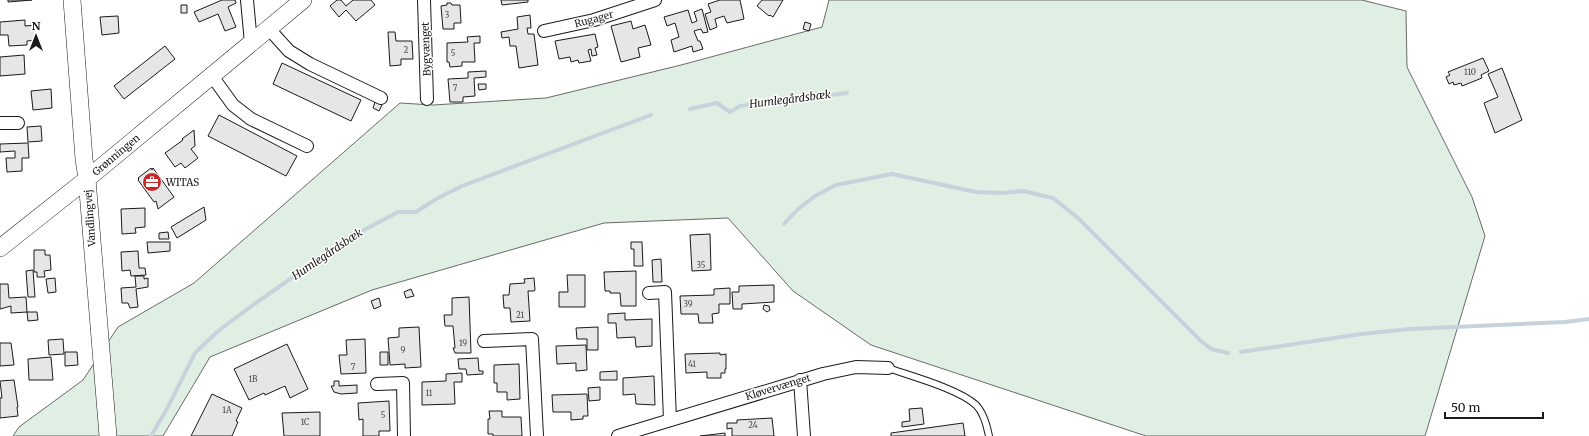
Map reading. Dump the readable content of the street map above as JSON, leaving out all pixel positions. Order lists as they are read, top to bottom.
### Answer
{
  "streets": {
    "street": [
      "Rugager",
      "Bygvænget",
      "Grønningen",
      "Vandlingvej",
      "Kløvervænget"
    ]
  },
  "crossings": [
    ["Grønningen", "Vandlingvej"]
  ],
  "water": ["Humlegårdsbæk"],
  "places": {
    "office": ["WITAS"]
  },
  "house_numbers": [
    "3",
    "2",
    "5",
    "110",
    "7",
    "35",
    "39",
    "21",
    "19",
    "9",
    "41",
    "7",
    "1B",
    "11",
    "1A",
    "5",
    "1C",
    "24"
  ],
  "scale_bar": "50 m",
  "north": "top"
}
